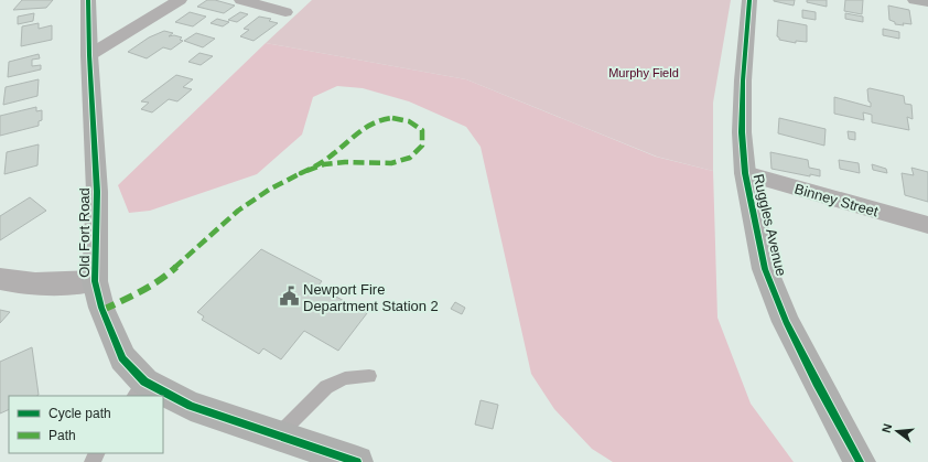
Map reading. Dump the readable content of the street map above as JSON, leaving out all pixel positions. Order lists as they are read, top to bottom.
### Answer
{
  "streets": {
    "street": ["Binney Street", "Ruggles Avenue", "Old Fort Road"]
  },
  "crossings": [
    ["Binney Street", "Ruggles Avenue"]
  ],
  "parks": ["Murphy Field"],
  "places": {
    "public building": ["Newport Fire Department Station 2"]
  },
  "legend": ["Cycle path", "Path"],
  "north": "left"
}
